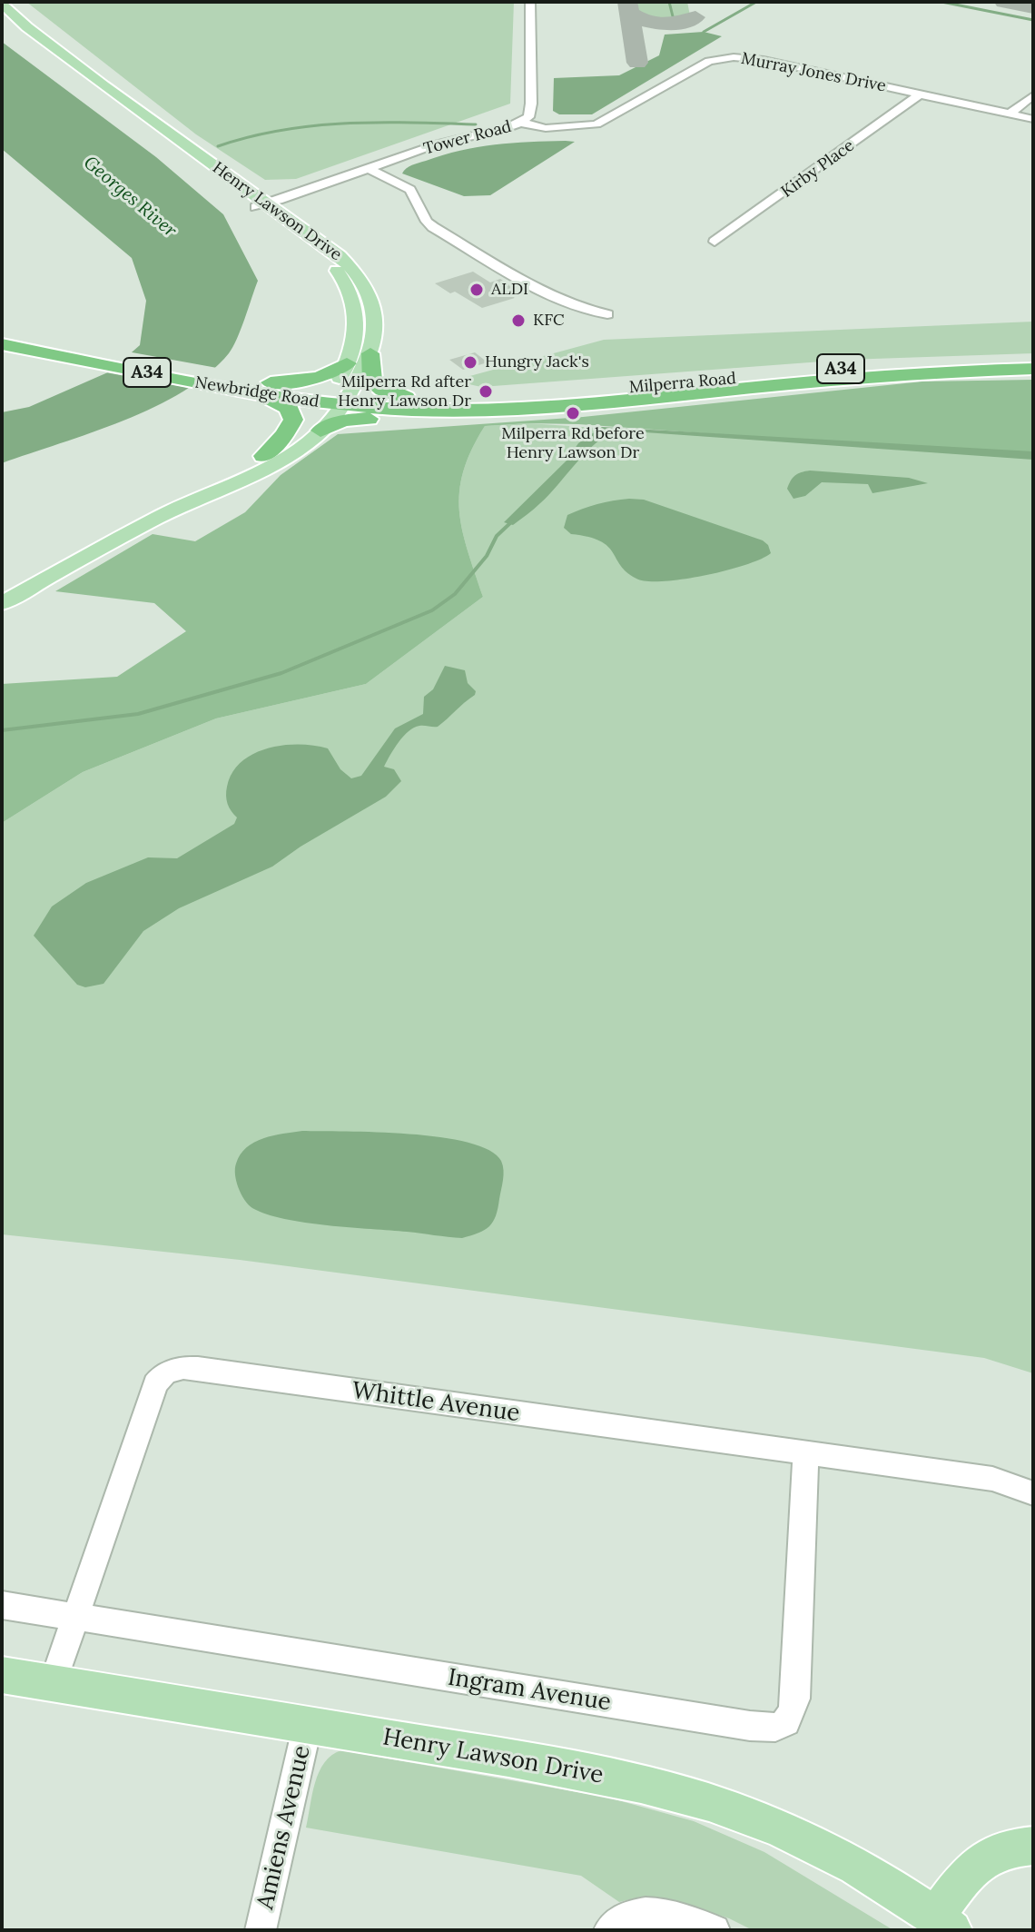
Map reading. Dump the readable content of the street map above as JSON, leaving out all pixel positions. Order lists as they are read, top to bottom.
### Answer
{
  "streets": {
    "highway": ["A34", "Milperra Road", "Newbridge Road"],
    "main road": ["Henry Lawson Drive"],
    "street": [
      "Murray Jones Drive",
      "Tower Road",
      "Kirby Place",
      "Whittle Avenue",
      "Ingram Avenue",
      "Amiens Avenue"
    ]
  },
  "crossings": [
    ["Murray Jones Drive", "Tower Road"],
    ["Murray Jones Drive", "Kirby Place"],
    ["Tower Road", "Henry Lawson Drive"],
    ["Henry Lawson Drive", "Milperra Road"],
    ["Henry Lawson Drive", "Newbridge Road"],
    ["Henry Lawson Drive", "Whittle Avenue"],
    ["Henry Lawson Drive", "Amiens Avenue"],
    ["Milperra Road", "Newbridge Road"],
    ["Whittle Avenue", "Ingram Avenue"]
  ],
  "water": ["Georges River"],
  "places": [
    "ALDI",
    "KFC",
    "Hungry Jack's",
    "Milperra Rd after Henry Lawson Dr",
    "Milperra Rd before Henry Lawson Dr"
  ]
}
